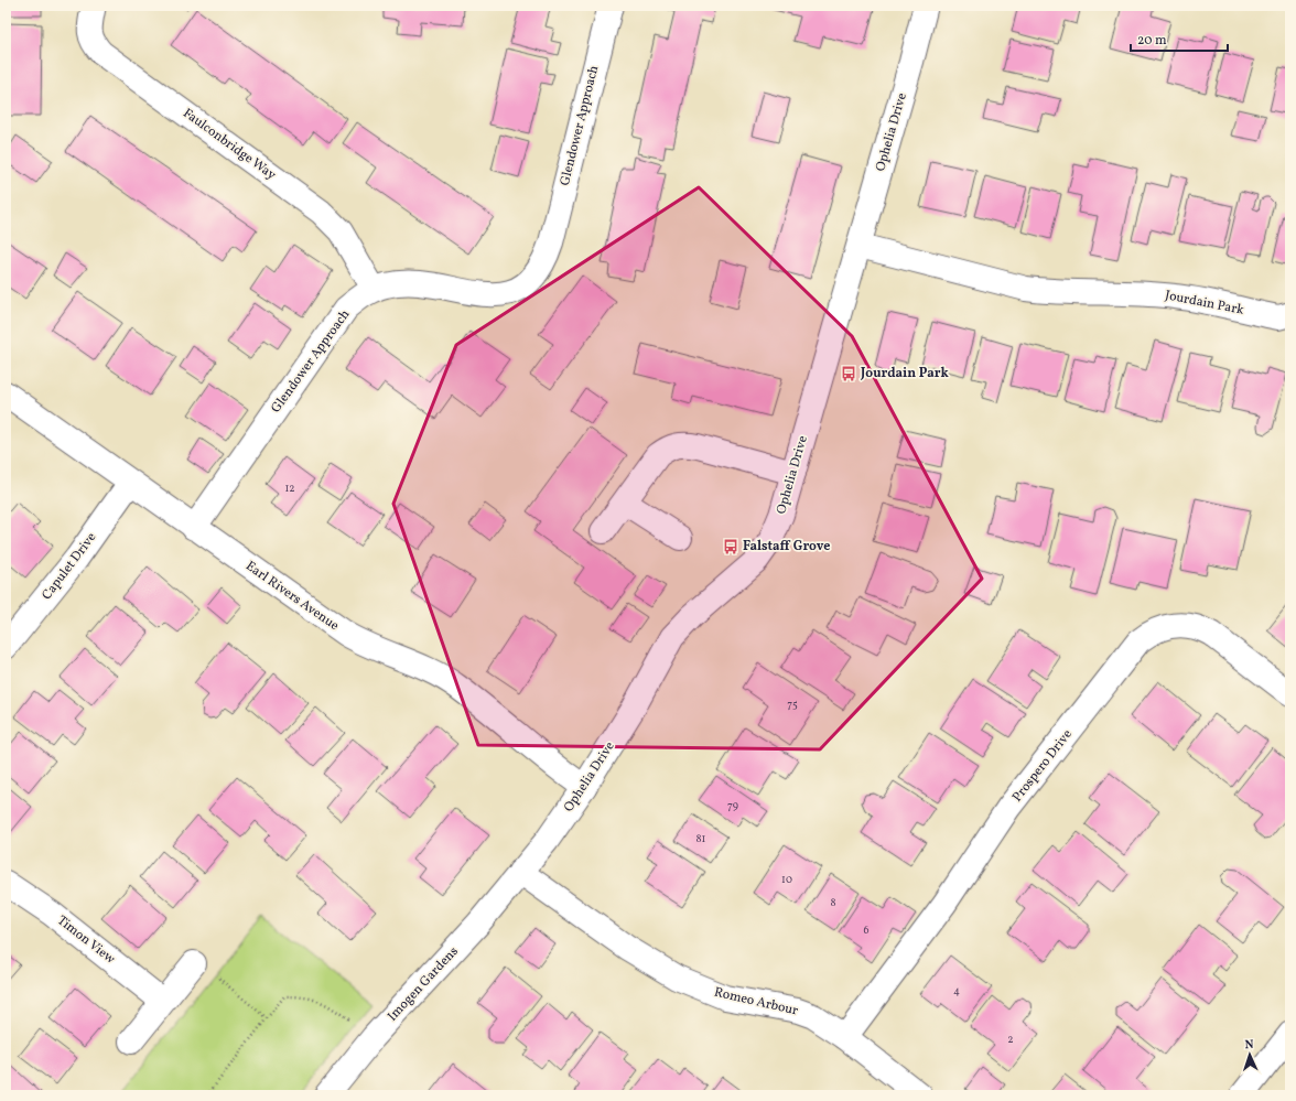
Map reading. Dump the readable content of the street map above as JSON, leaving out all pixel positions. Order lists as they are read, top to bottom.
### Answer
{
  "streets": {
    "street": [
      "Glendower Approach",
      "Ophelia Drive",
      "Faulconbridge Way",
      "Jourdain Park",
      "Capulet Drive",
      "Earl Rivers Avenue",
      "Prospero Drive",
      "Timon View",
      "Imogen Gardens",
      "Romeo Arbour"
    ]
  },
  "crossings": [
    ["Glendower Approach", "Faulconbridge Way"],
    ["Glendower Approach", "Earl Rivers Avenue"],
    ["Ophelia Drive", "Jourdain Park"],
    ["Ophelia Drive", "Earl Rivers Avenue"],
    ["Ophelia Drive", "Imogen Gardens"],
    ["Ophelia Drive", "Romeo Arbour"],
    ["Capulet Drive", "Earl Rivers Avenue"],
    ["Prospero Drive", "Romeo Arbour"],
    ["Imogen Gardens", "Romeo Arbour"]
  ],
  "places": {
    "bus stop": ["Jourdain Park", "Falstaff Grove"]
  },
  "house_numbers": [
    "12",
    "75",
    "79",
    "81",
    "10",
    "8",
    "6",
    "4",
    "2"
  ],
  "scale_bar": "20 m",
  "north": "top"
}
